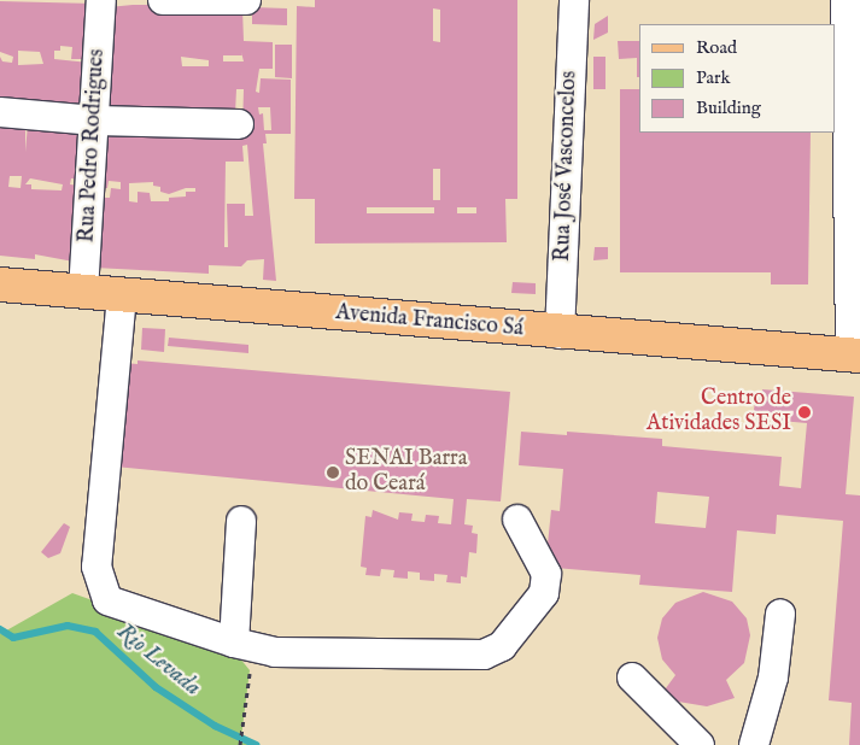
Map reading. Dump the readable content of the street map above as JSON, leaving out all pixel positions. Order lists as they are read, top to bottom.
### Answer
{
  "streets": {
    "main road": ["Avenida Francisco Sá"],
    "street": ["Rua Pedro Rodrigues", "Rua José Vasconcelos"]
  },
  "crossings": [
    ["Rua Pedro Rodrigues", "Avenida Francisco Sá"],
    ["Rua José Vasconcelos", "Avenida Francisco Sá"]
  ],
  "water": ["Rio Levada"],
  "places": ["Centro de Atividades SESI", "SENAI Barra do Ceará"],
  "legend": ["Road", "Park", "Building"]
}
